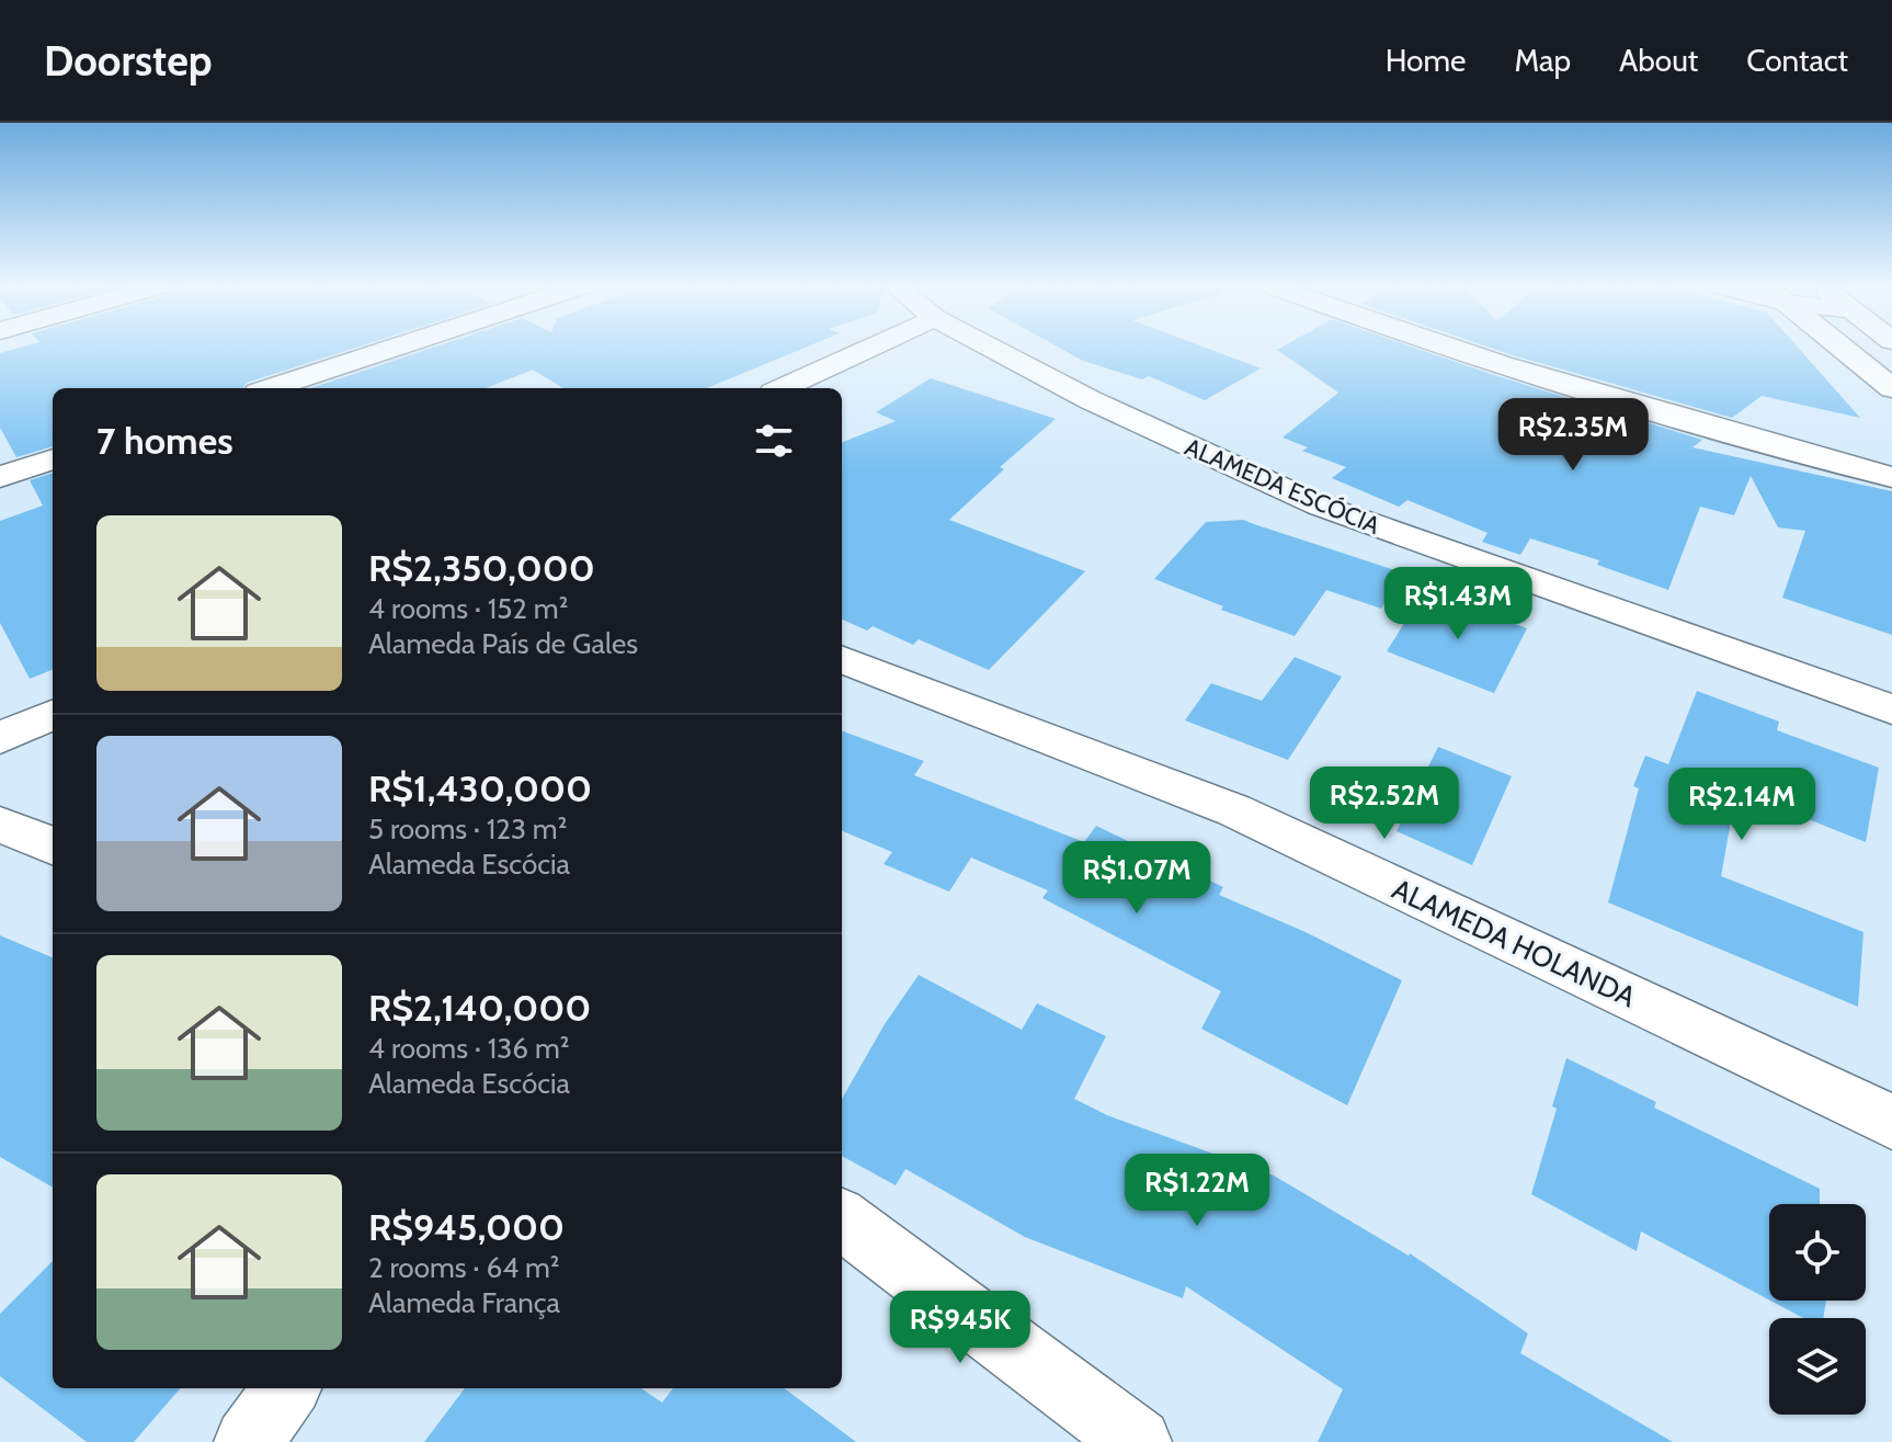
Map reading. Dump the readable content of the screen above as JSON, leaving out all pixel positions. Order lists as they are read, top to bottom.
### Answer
{
  "streets": {
    "street": ["ALAMEDA ESCÓCIA", "ALAMEDA HOLANDA"]
  },
  "page": {
    "header": "Doorstep",
    "nav": [
      "Home",
      "Map",
      "About",
      "Contact"
    ],
    "heading": "7 homes",
    "price": [
      "R$2.35M",
      "R$1.43M",
      "R$2.52M",
      "R$2.14M",
      "R$1.07M",
      "R$1.22M",
      "R$945K"
    ],
    "list": [
      {
        "name": "R$2,350,000",
        "note": "4 rooms · 152 m² · Alameda País de Gales"
      },
      {
        "name": "R$1,430,000",
        "note": "5 rooms · 123 m² · Alameda Escócia"
      },
      {
        "name": "R$2,140,000",
        "note": "4 rooms · 136 m² · Alameda Escócia"
      },
      {
        "name": "R$945,000",
        "note": "2 rooms · 64 m² · Alameda França"
      }
    ]
  }
}
